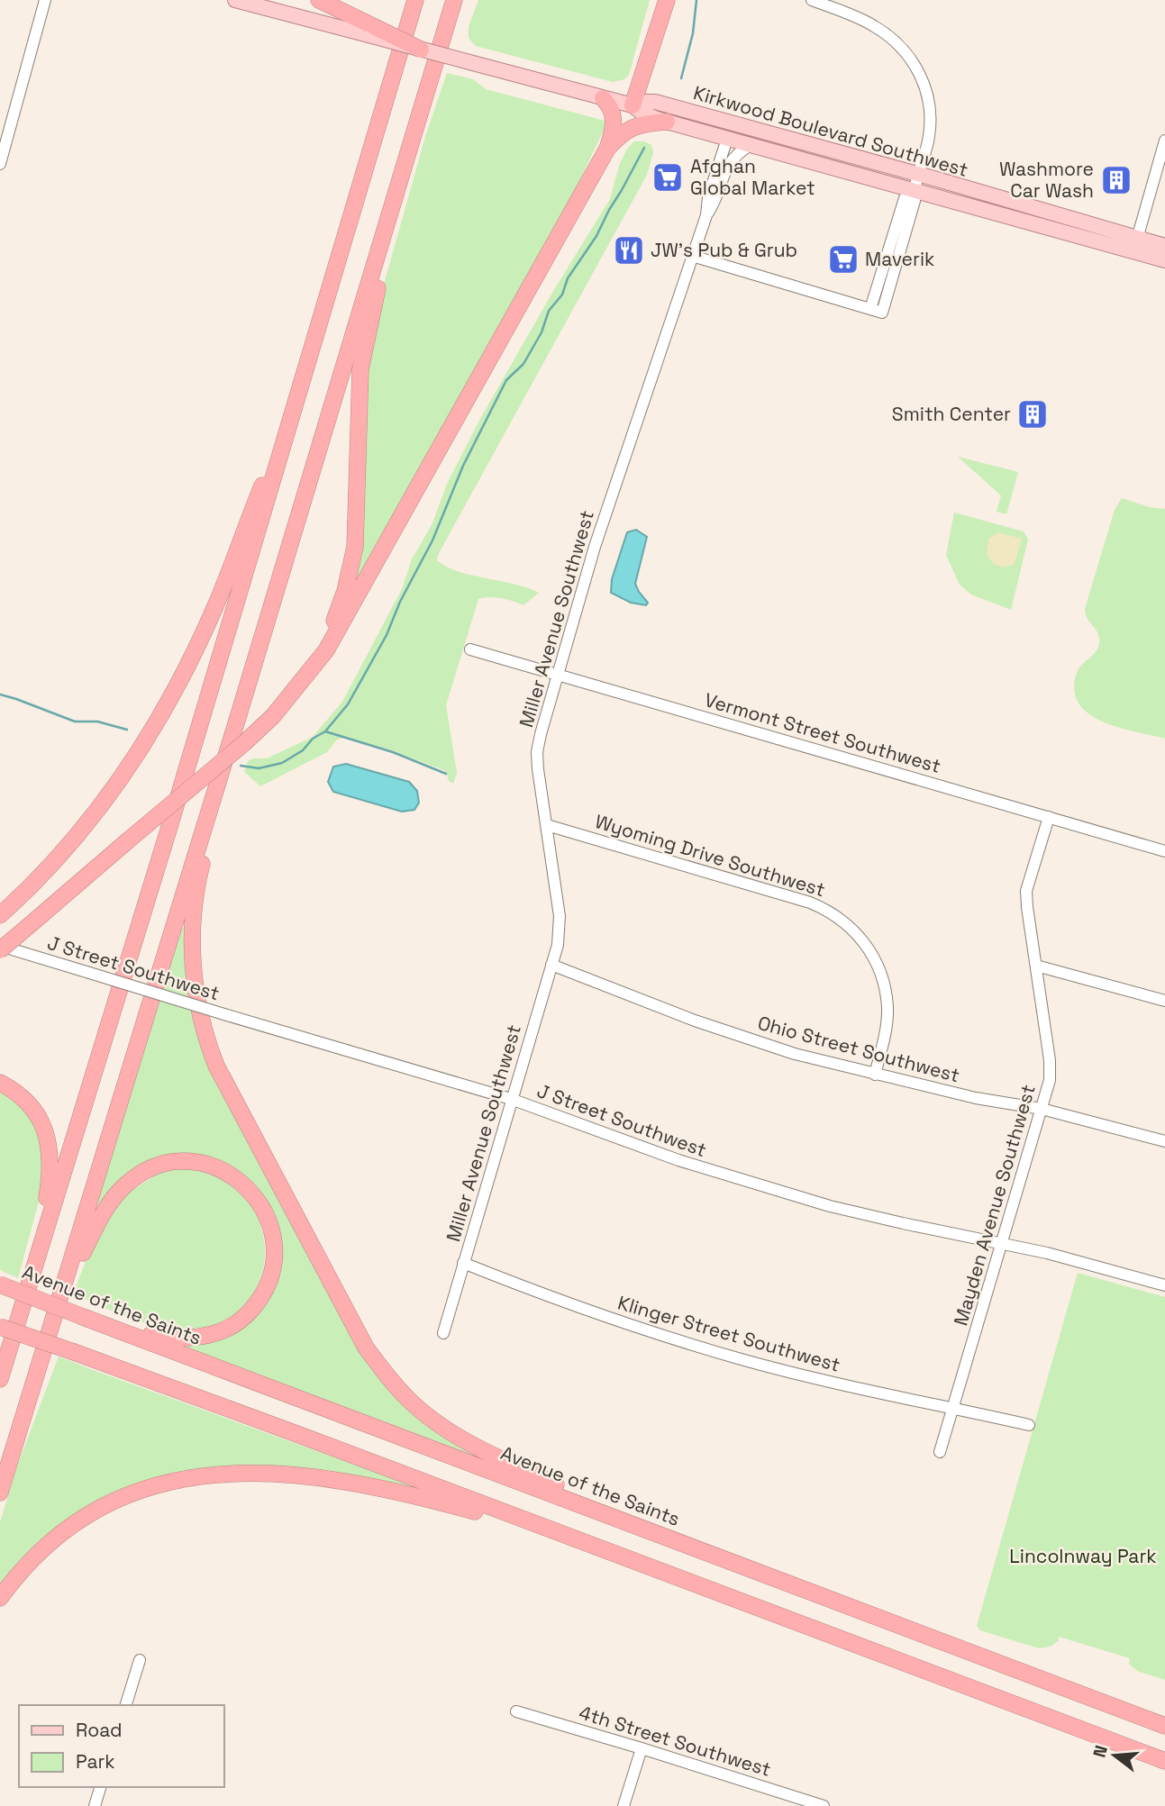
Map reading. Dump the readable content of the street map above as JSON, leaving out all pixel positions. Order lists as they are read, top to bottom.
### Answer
{
  "streets": {
    "highway": ["Avenue of the Saints"],
    "main road": ["Kirkwood Boulevard Southwest"],
    "street": [
      "Miller Avenue Southwest",
      "Vermont Street Southwest",
      "Wyoming Drive Southwest",
      "J Street Southwest",
      "Ohio Street Southwest",
      "Mayden Avenue Southwest",
      "Klinger Street Southwest",
      "4th Street Southwest"
    ]
  },
  "crossings": [
    ["Kirkwood Boulevard Southwest", "Miller Avenue Southwest"],
    ["Miller Avenue Southwest", "Vermont Street Southwest"],
    ["Miller Avenue Southwest", "Wyoming Drive Southwest"],
    ["Miller Avenue Southwest", "J Street Southwest"],
    ["Miller Avenue Southwest", "Ohio Street Southwest"],
    ["Miller Avenue Southwest", "Klinger Street Southwest"],
    ["Vermont Street Southwest", "Mayden Avenue Southwest"],
    ["Wyoming Drive Southwest", "Ohio Street Southwest"],
    ["J Street Southwest", "Mayden Avenue Southwest"],
    ["Ohio Street Southwest", "Mayden Avenue Southwest"],
    ["Mayden Avenue Southwest", "Klinger Street Southwest"]
  ],
  "parks": ["Lincolnway Park"],
  "places": {
    "supermarket": ["Afghan Global Market", "Maverik"],
    "building": ["Washmore Car Wash", "Smith Center"],
    "restaurant": ["JW's Pub & Grub"]
  },
  "legend": ["Road", "Park"],
  "north": "left"
}
